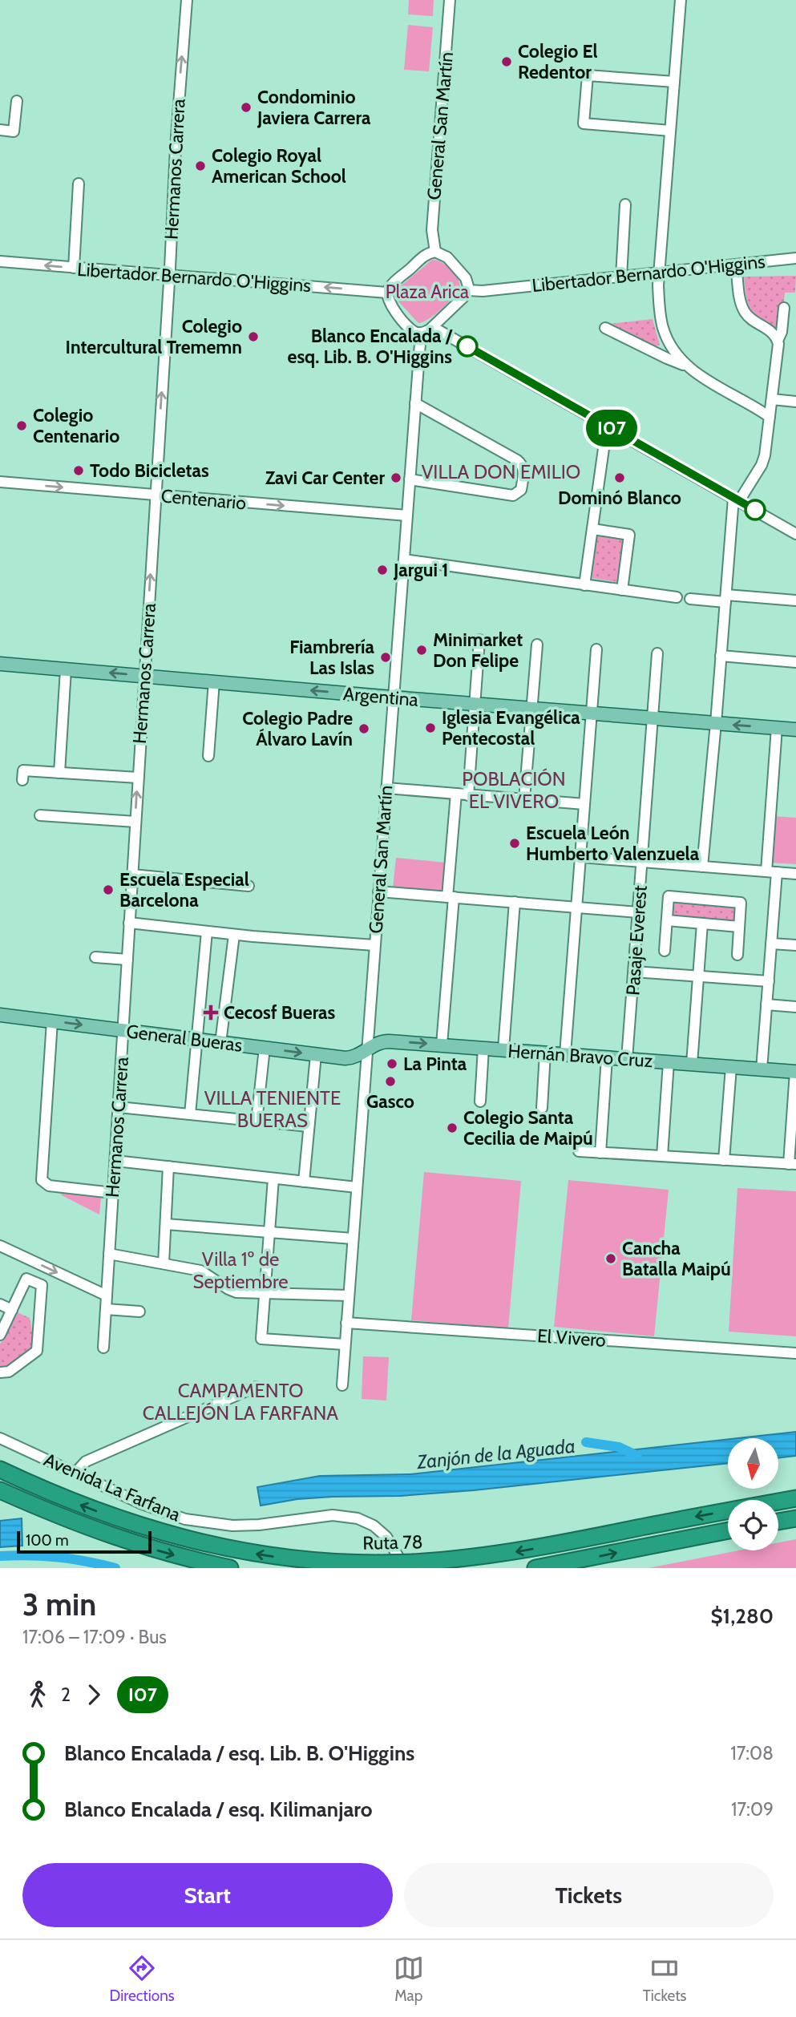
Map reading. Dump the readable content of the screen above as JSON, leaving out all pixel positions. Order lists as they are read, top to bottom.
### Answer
{
  "streets": {
    "highway": ["Ruta 78"],
    "main road": ["Argentina", "General Bueras", "Hernán Bravo Cruz"],
    "street": [
      "General San Martín",
      "Hermanos Carrera",
      "Libertador Bernardo O'Higgins",
      "Centenario",
      "Pasaje Everest",
      "El Vivero",
      "Avenida La Farfana"
    ]
  },
  "crossings": [
    ["General San Martín", "Libertador Bernardo O'Higgins"],
    ["General San Martín", "Centenario"],
    ["General San Martín", "Argentina"],
    ["General San Martín", "General Bueras"],
    ["General San Martín", "Hernán Bravo Cruz"],
    ["General San Martín", "El Vivero"],
    ["Hermanos Carrera", "Libertador Bernardo O'Higgins"],
    ["Hermanos Carrera", "Centenario"],
    ["Hermanos Carrera", "Argentina"],
    ["Hermanos Carrera", "General Bueras"],
    ["Argentina", "Pasaje Everest"],
    ["Pasaje Everest", "Hernán Bravo Cruz"],
    ["General Bueras", "Hernán Bravo Cruz"],
    ["Avenida La Farfana", "Ruta 78"]
  ],
  "one_way": [
    "Hermanos Carrera",
    "Libertador Bernardo O'Higgins",
    "Centenario",
    "Argentina"
  ],
  "districts": [
    "VILLA DON EMILIO",
    "POBLACIÓN EL VIVERO",
    "VILLA TENIENTE BUERAS",
    "Villa 1º de Septiembre",
    "CAMPAMENTO CALLEJÓN LA FARFANA"
  ],
  "water": ["Zanjón de la Aguada"],
  "parks": ["Plaza Arica"],
  "places": {
    "other": [
      "Colegio El Redentor",
      "Condominio Javiera Carrera",
      "Colegio Royal American School",
      "Colegio Intercultural Trememn",
      "Blanco Encalada / esq. Lib. B. O'Higgins",
      "Colegio Centenario",
      "Todo Bicicletas",
      "Zavi Car Center",
      "Dominó Blanco",
      "Jargui 1",
      "Minimarket Don Felipe",
      "Fiambrería Las Islas",
      "Iglesia Evangélica Pentecostal",
      "Colegio Padre Álvaro Lavín",
      "Escuela León Humberto Valenzuela",
      "Escuela Especial Barcelona",
      "La Pinta",
      "Gasco",
      "Colegio Santa Cecilia de Maipú",
      "Cancha Batalla Maipú"
    ],
    "health": ["Cecosf Bueras"]
  },
  "lines": ["bus line I07"],
  "scale_bar": "100 m",
  "north": "bottom",
  "page": {
    "on_map": "I07",
    "scale": "100 m",
    "heading": ["3 min", "17:06 – 17:09 · Bus", "$1,280"],
    "legs": ["2", "I07"],
    "list": [
      {
        "name": "Blanco Encalada / esq. Lib. B. O'Higgins",
        "value": "17:08"
      },
      {
        "name": "Blanco Encalada / esq. Kilimanjaro",
        "value": "17:09"
      }
    ],
    "buttons": ["Start", "Tickets"],
    "tabs": ["Directions", "Map", "Tickets"]
  }
}
